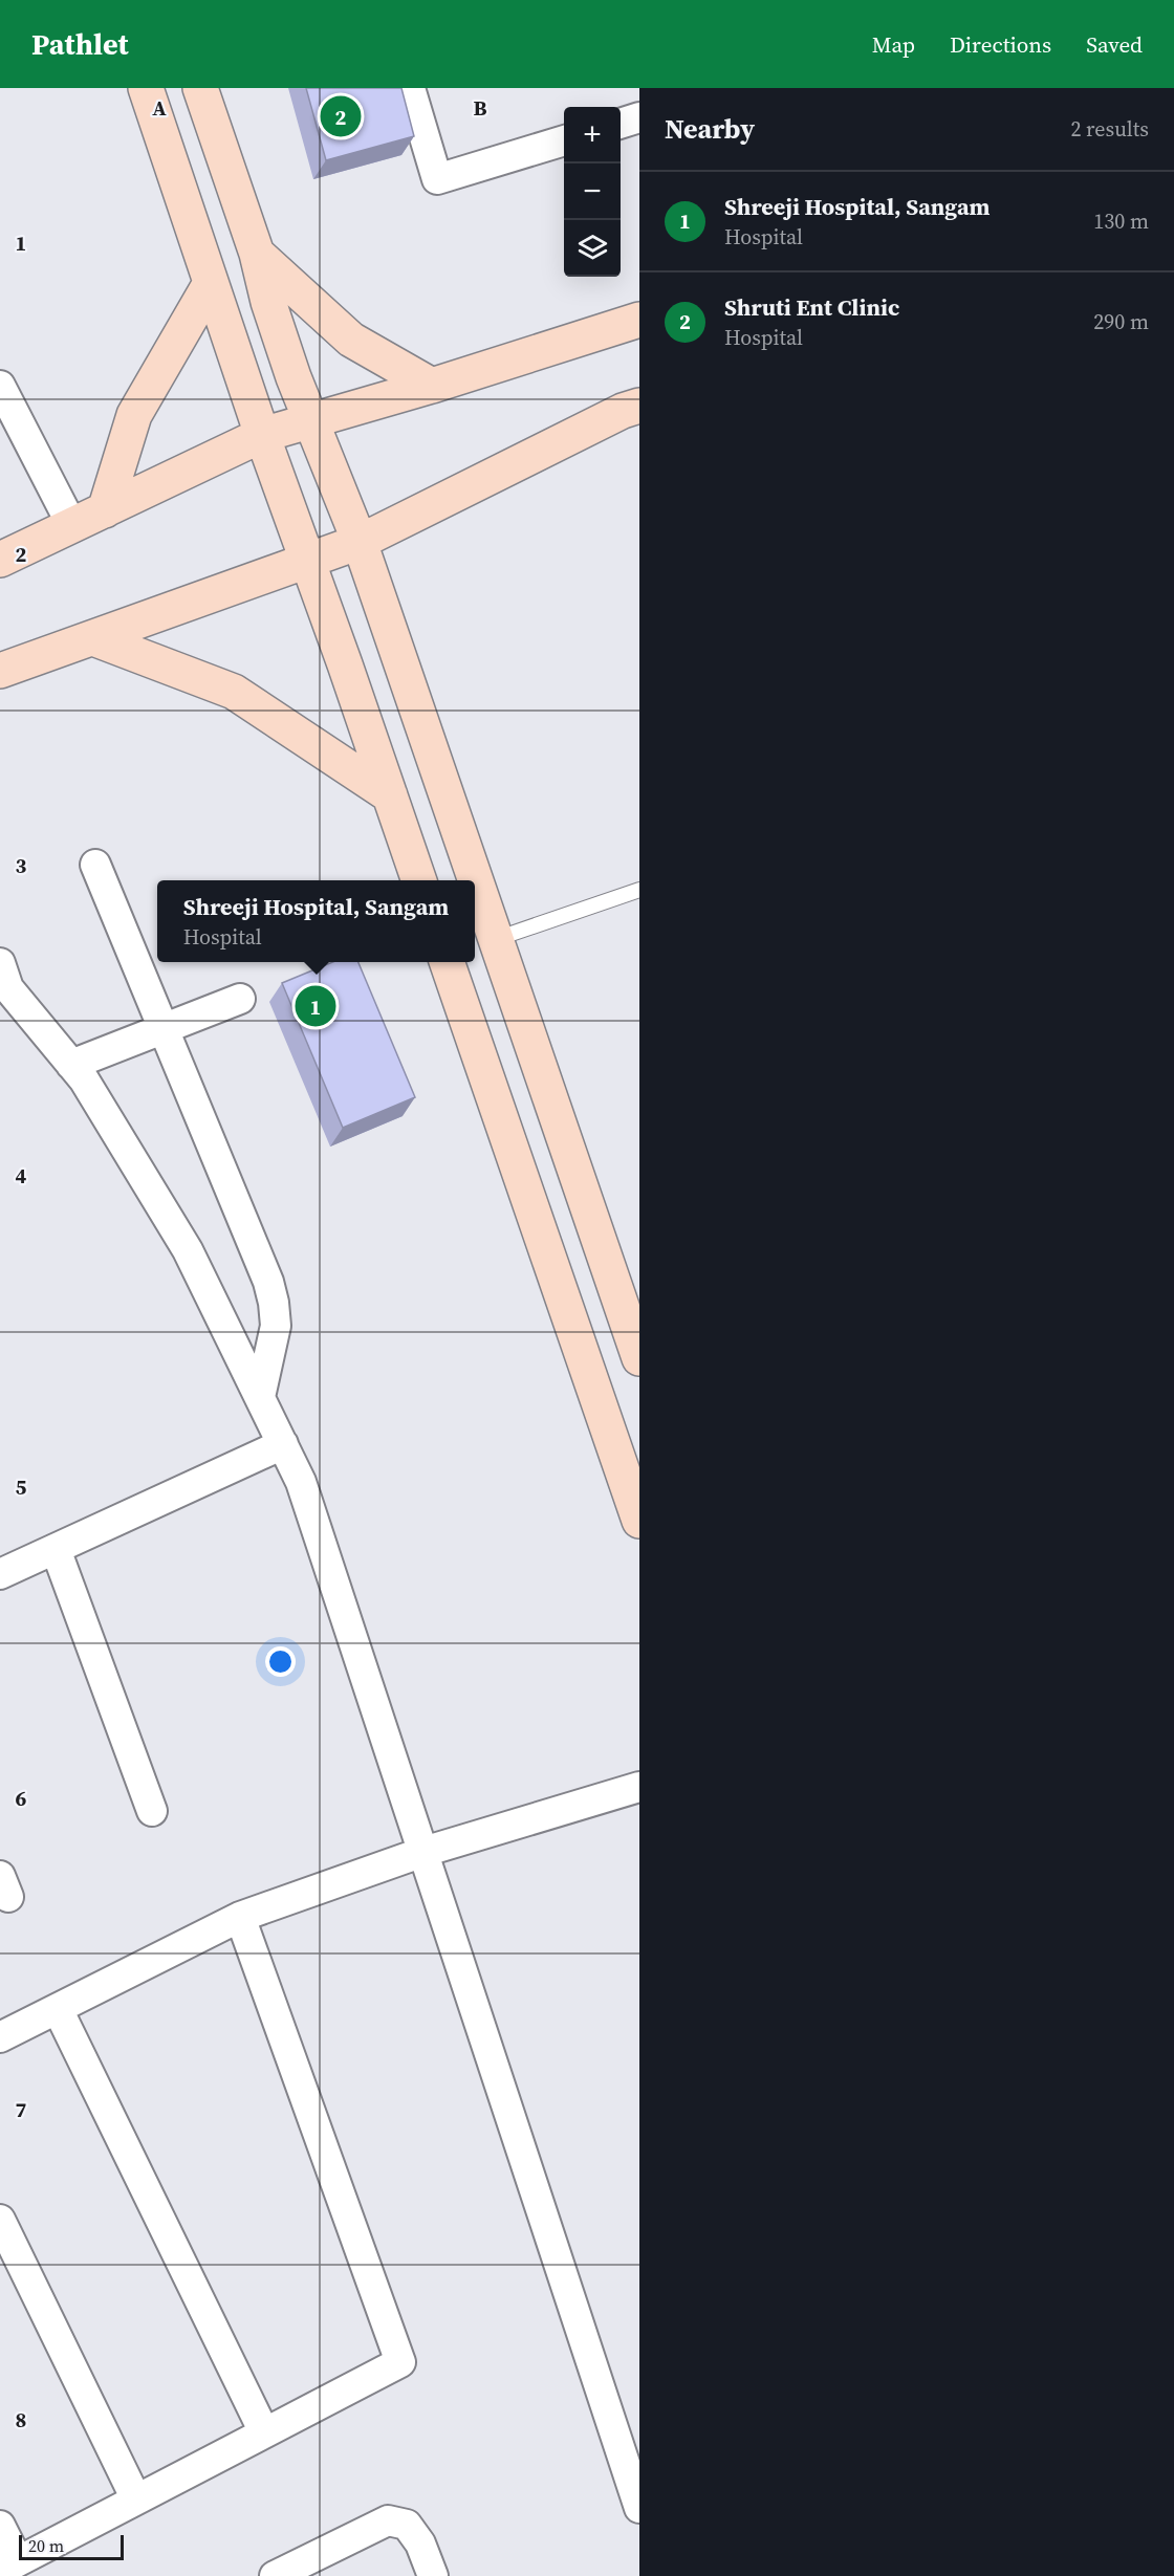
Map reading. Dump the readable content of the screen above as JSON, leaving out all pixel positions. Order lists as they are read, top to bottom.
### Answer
{
  "scale_bar": "20 m",
  "page": {
    "header": "Pathlet",
    "nav": ["Map", "Directions", "Saved"],
    "heading": ["Nearby", "2 results"],
    "pins": ["2", "1"],
    "map_buttons": ["+", "−"],
    "list": [
      {
        "mark": "1",
        "name": "Shreeji Hospital, Sangam",
        "note": "Hospital",
        "value": "130 m"
      },
      {
        "mark": "2",
        "name": "Shruti Ent Clinic",
        "note": "Hospital",
        "value": "290 m"
      }
    ],
    "popup": ["Shreeji Hospital, Sangam", "Hospital"],
    "scale": "20 m"
  },
  "grid": {
    "columns": ["A", "B"],
    "rows": [
      "1",
      "2",
      "3",
      "4",
      "5",
      "6",
      "7",
      "8"
    ]
  }
}
